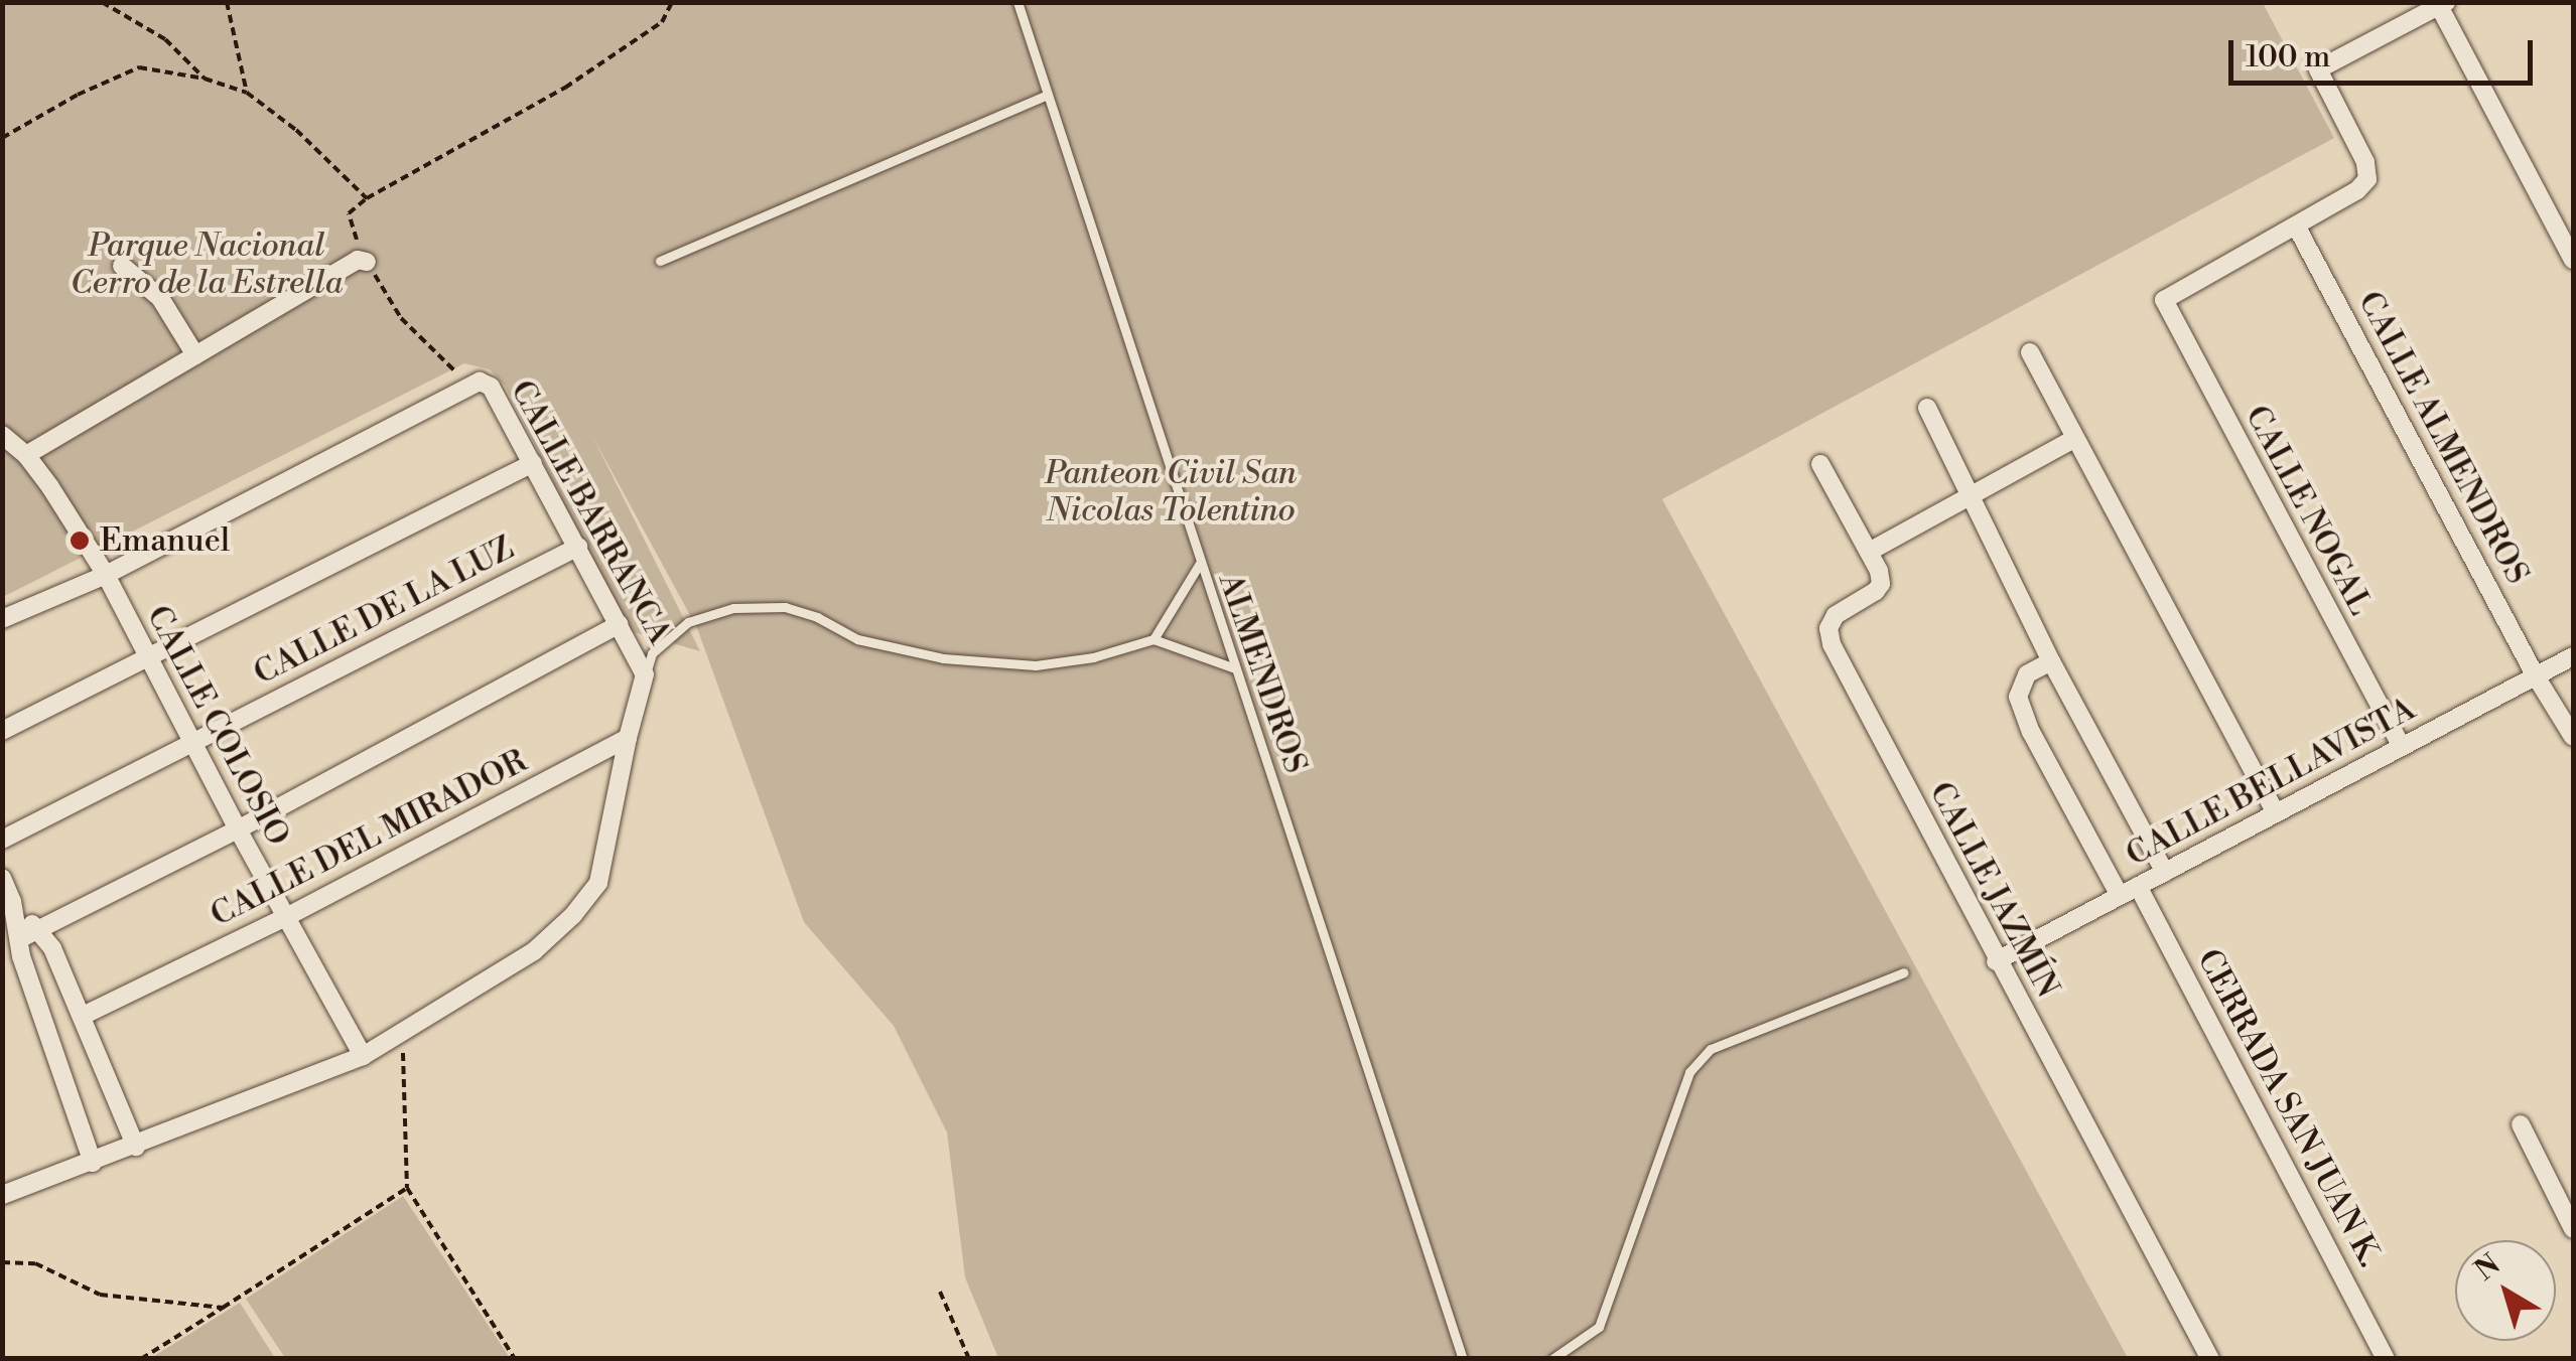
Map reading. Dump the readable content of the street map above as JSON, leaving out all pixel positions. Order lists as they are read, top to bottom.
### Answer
{
  "streets": {
    "street": [
      "CALLE ALMENDROS",
      "CALLE NOGAL",
      "CALLE BARRANCA",
      "CALLE DE LA LUZ",
      "CALLE COLOSIO",
      "CALLE BELLAVISTA",
      "CALLE DEL MIRADOR",
      "CALLE JAZMÍN",
      "CERRADA SAN JUAN K."
    ],
    "lane": ["ALMENDROS"]
  },
  "crossings": [
    ["CALLE ALMENDROS", "CALLE NOGAL"],
    ["CALLE ALMENDROS", "CALLE BELLAVISTA"],
    ["CALLE NOGAL", "CALLE BELLAVISTA"],
    ["CALLE BARRANCA", "CALLE DE LA LUZ"],
    ["CALLE DE LA LUZ", "CALLE COLOSIO"],
    ["CALLE COLOSIO", "CALLE DEL MIRADOR"],
    ["CALLE BELLAVISTA", "CALLE JAZMÍN"],
    ["CALLE BELLAVISTA", "CERRADA SAN JUAN K."]
  ],
  "parks": ["Parque Nacional Cerro de la Estrella", "Panteon Civil San Nicolas Tolentino"],
  "places": ["Emanuel"],
  "scale_bar": "100 m",
  "north": "top left"
}
